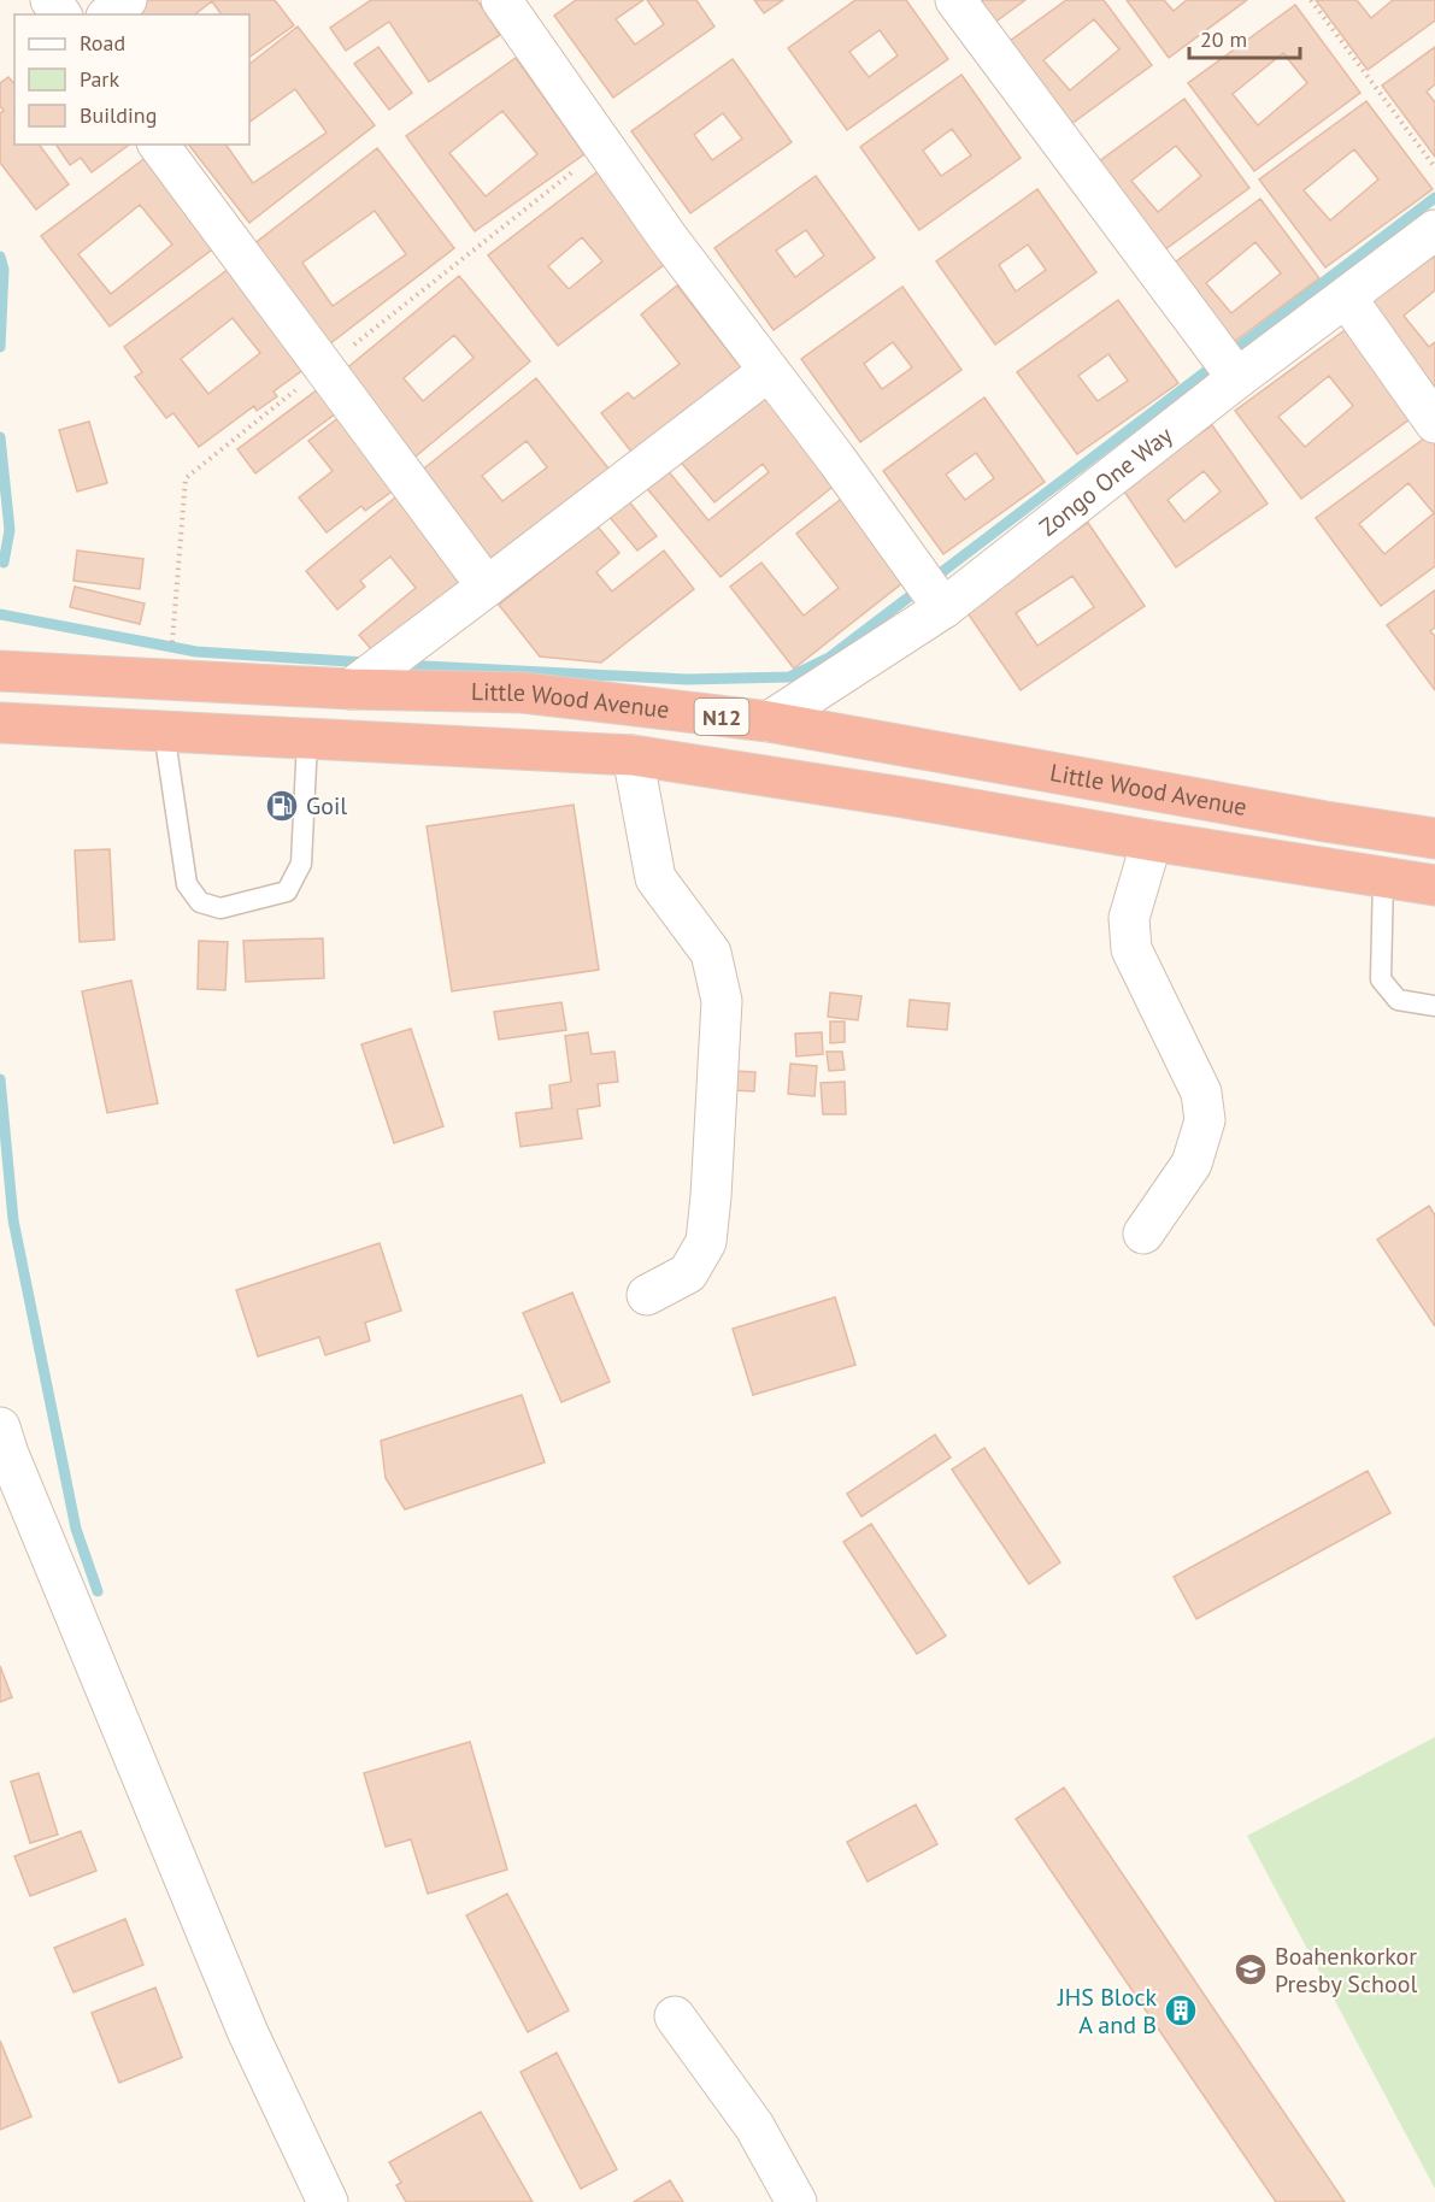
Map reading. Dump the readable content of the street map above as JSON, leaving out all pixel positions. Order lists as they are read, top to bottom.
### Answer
{
  "streets": {
    "highway": ["Little Wood Avenue", "N12"],
    "street": ["Zongo One Way"]
  },
  "crossings": [
    ["Zongo One Way", "Little Wood Avenue"]
  ],
  "places": {
    "fuel station": ["Goil"],
    "school or university": ["Boahenkorkor Presby School"],
    "building": ["JHS Block A and B"]
  },
  "legend": ["Road", "Park", "Building"],
  "scale_bar": "20 m"
}
